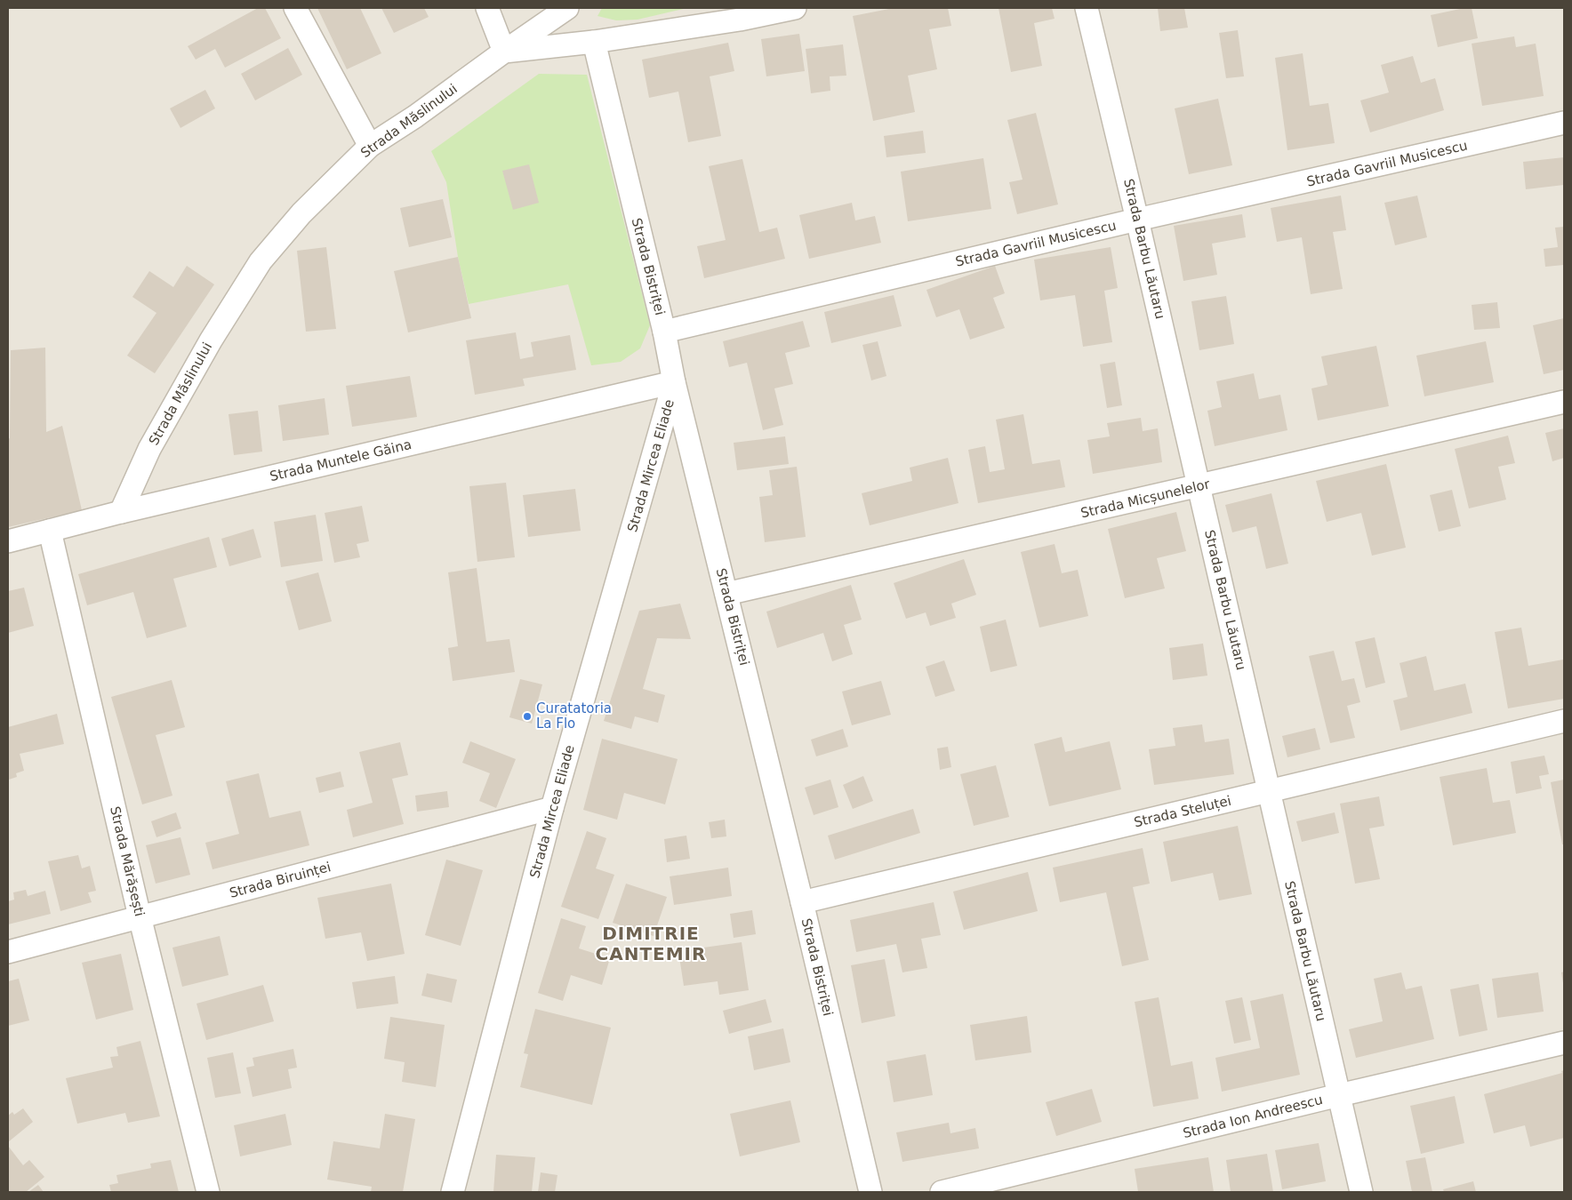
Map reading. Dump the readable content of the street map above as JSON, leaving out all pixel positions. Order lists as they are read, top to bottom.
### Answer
{
  "streets": {
    "street": [
      "Strada Măslinului",
      "Strada Gavriil Musicescu",
      "Strada Barbu Lăutaru",
      "Strada Bistriței",
      "Strada Muntele Găina",
      "Strada Mircea Eliade",
      "Strada Micșunelelor",
      "Strada Steluței",
      "Strada Mărășești",
      "Strada Biruinței",
      "Strada Ion Andreescu"
    ]
  },
  "crossings": [
    ["Strada Măslinului", "Strada Bistriței"],
    ["Strada Măslinului", "Strada Muntele Găina"],
    ["Strada Gavriil Musicescu", "Strada Barbu Lăutaru"],
    ["Strada Gavriil Musicescu", "Strada Bistriței"],
    ["Strada Barbu Lăutaru", "Strada Micșunelelor"],
    ["Strada Barbu Lăutaru", "Strada Steluței"],
    ["Strada Barbu Lăutaru", "Strada Ion Andreescu"],
    ["Strada Bistriței", "Strada Muntele Găina"],
    ["Strada Bistriței", "Strada Mircea Eliade"],
    ["Strada Bistriței", "Strada Micșunelelor"],
    ["Strada Bistriței", "Strada Steluței"],
    ["Strada Muntele Găina", "Strada Mircea Eliade"],
    ["Strada Muntele Găina", "Strada Mărășești"],
    ["Strada Mircea Eliade", "Strada Biruinței"],
    ["Strada Mărășești", "Strada Biruinței"]
  ],
  "districts": ["DIMITRIE CANTEMIR"],
  "places": ["Curatatoria La Flo"]
}
